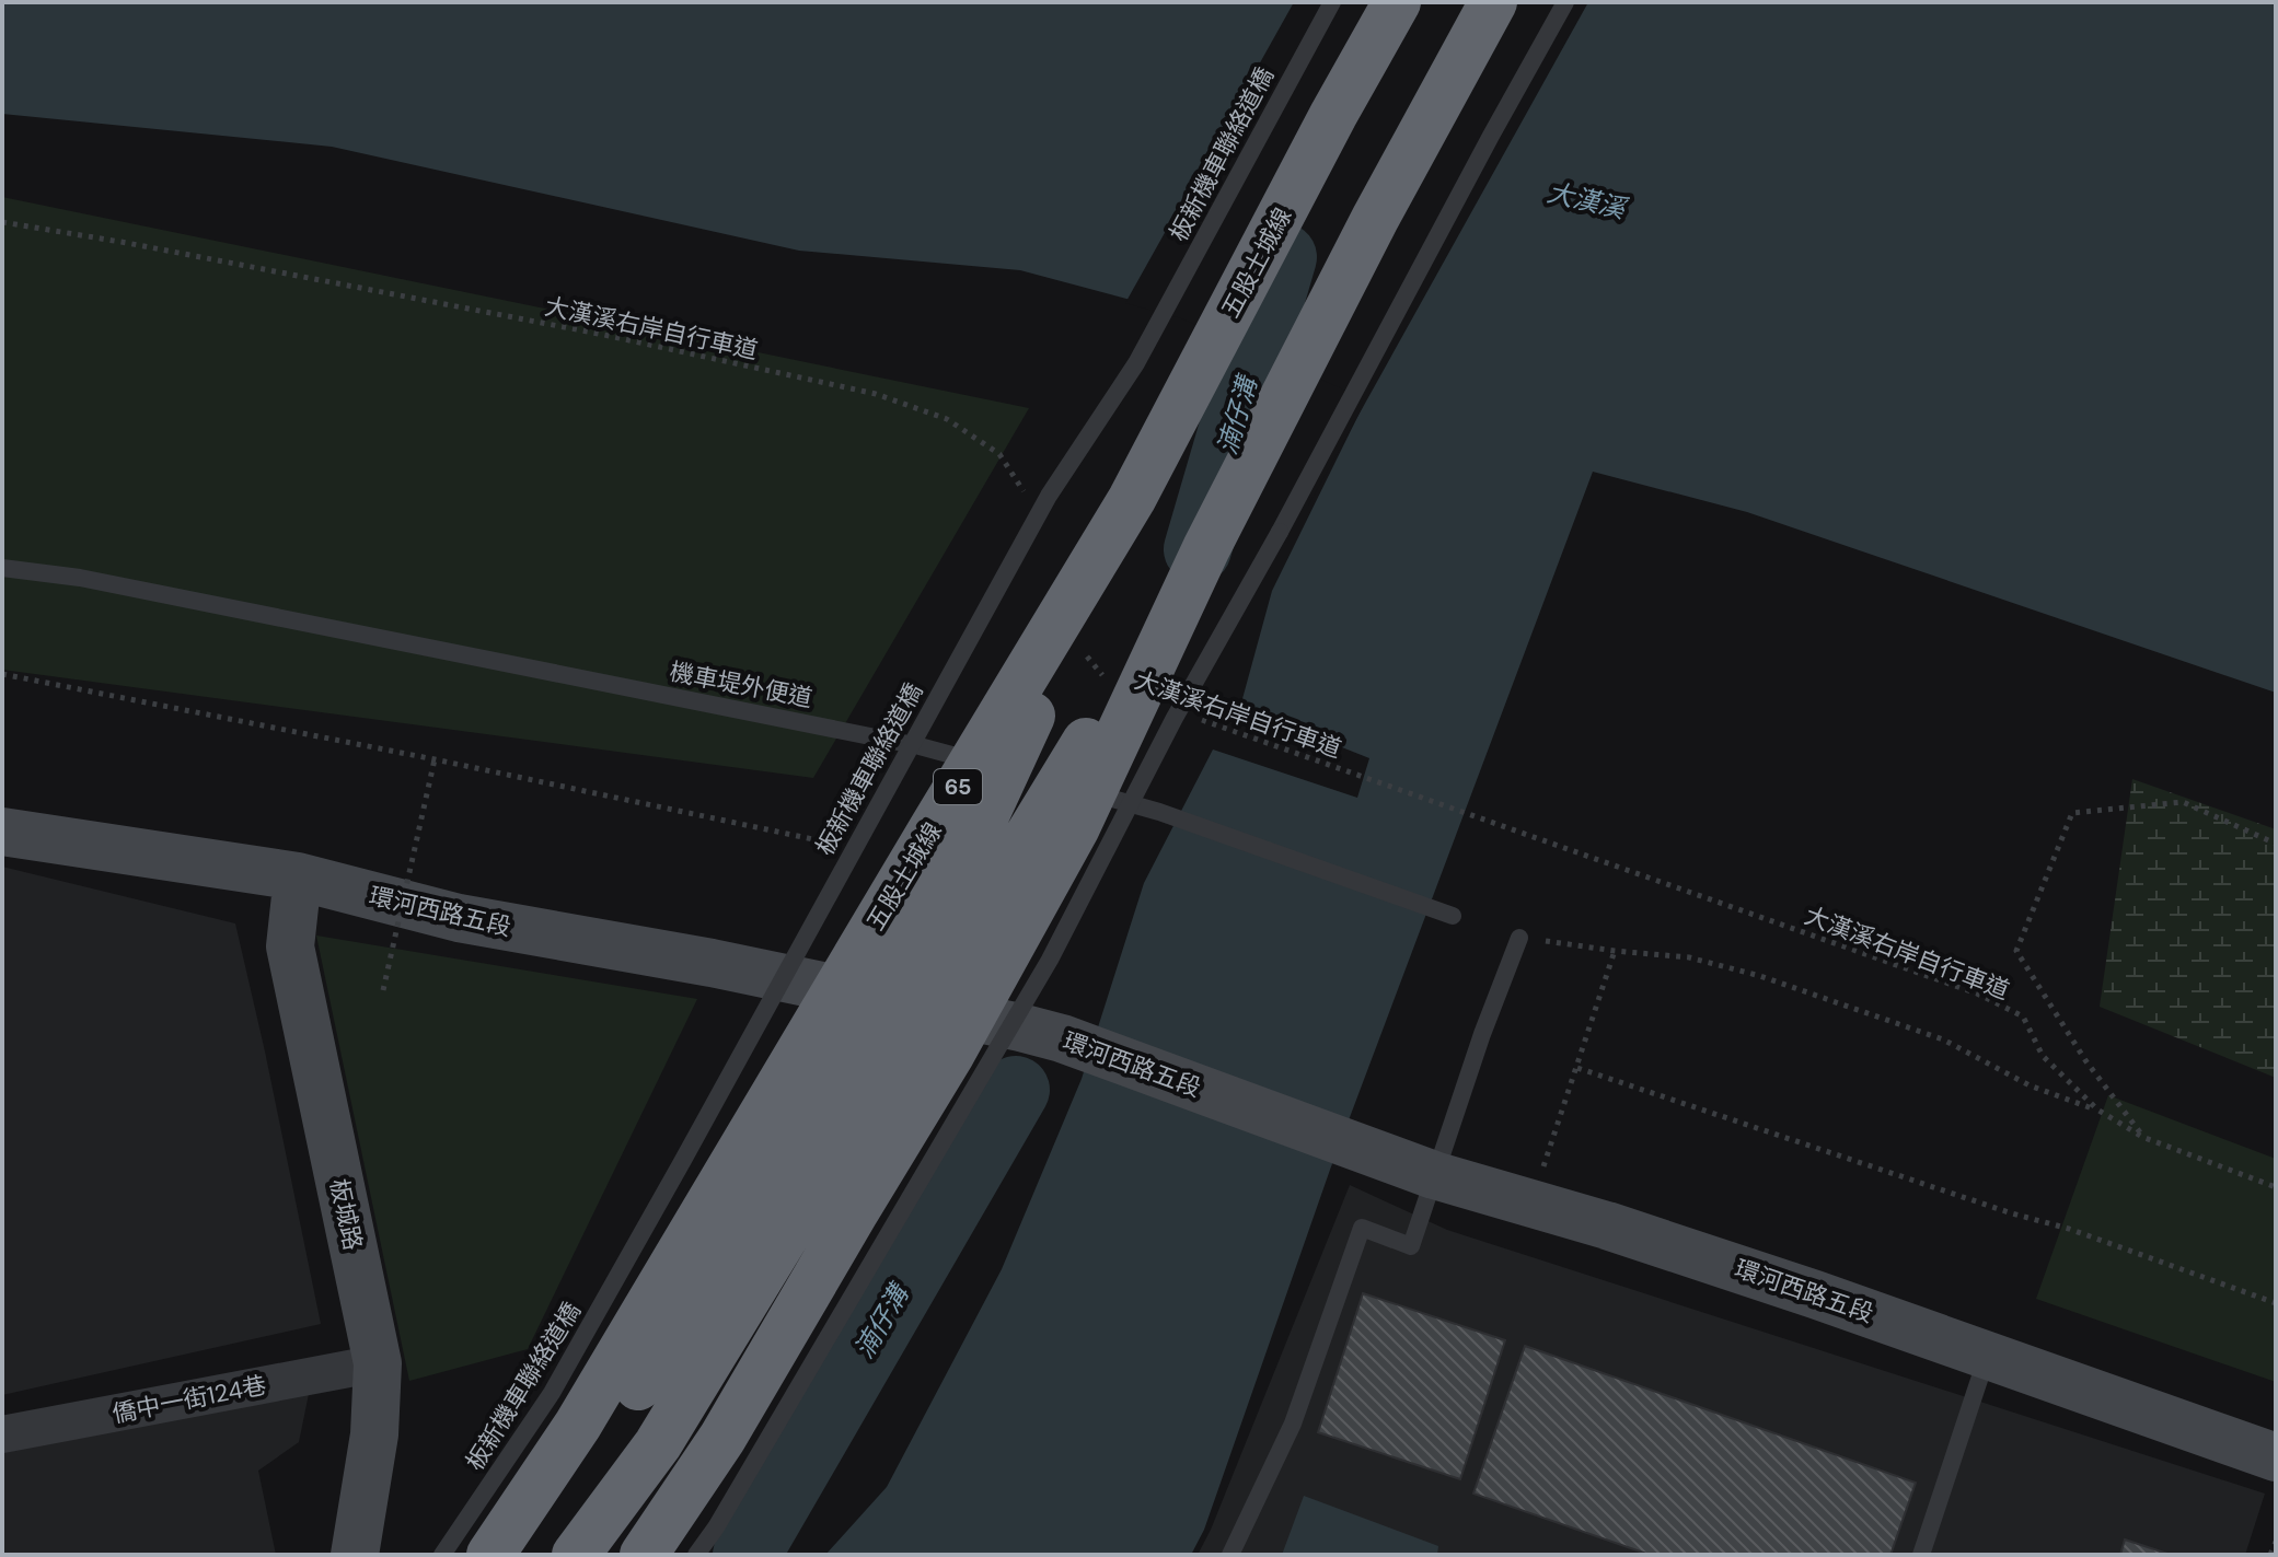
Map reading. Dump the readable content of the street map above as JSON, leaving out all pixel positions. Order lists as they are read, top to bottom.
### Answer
{
  "streets": {
    "highway": ["五股土城線", "65"],
    "street": ["環河西路五段", "板城路", "僑中一街124巷"],
    "lane": ["板新機車聯絡道橋", "機車堤外便道"],
    "path": ["大漢溪右岸自行車道"]
  },
  "crossings": [
    ["環河西路五段", "板城路"],
    ["板城路", "僑中一街124巷"]
  ],
  "water": ["大漢溪", "湳仔溝"]
}
